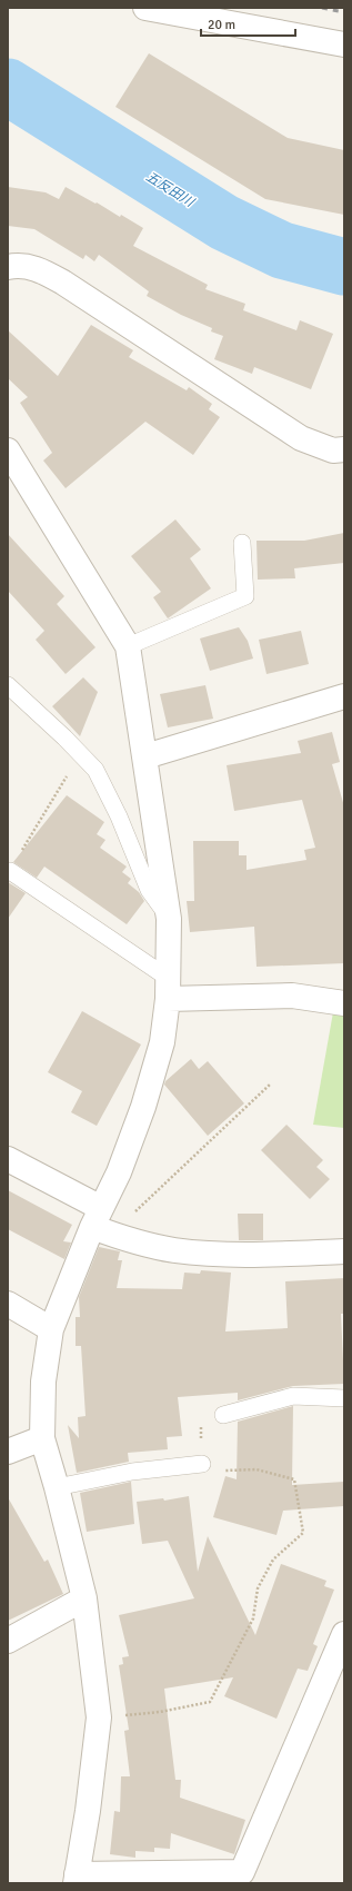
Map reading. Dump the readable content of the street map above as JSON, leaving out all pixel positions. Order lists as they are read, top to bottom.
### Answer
{
  "water": ["五反田川"],
  "scale_bar": "20 m"
}
